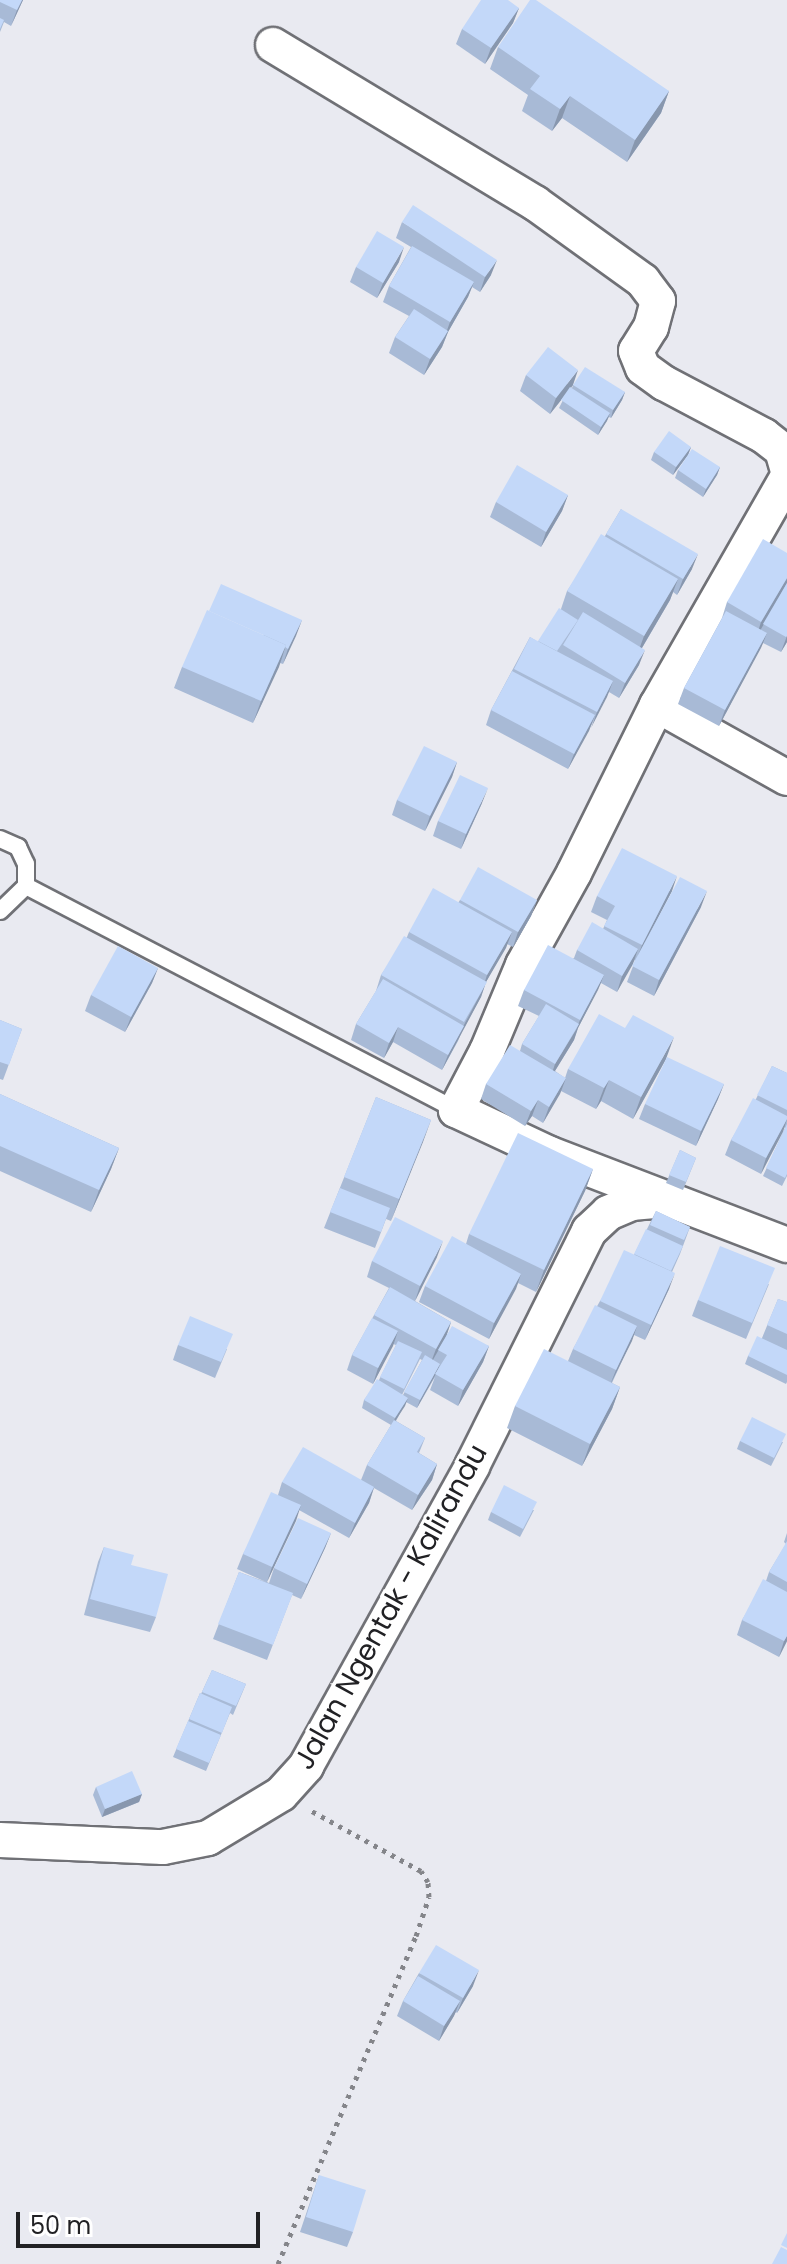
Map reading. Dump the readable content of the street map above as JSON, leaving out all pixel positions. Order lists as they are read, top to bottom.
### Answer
{
  "streets": {
    "street": ["Jalan Ngentak - Kalirandu"]
  },
  "scale_bar": "50 m"
}
